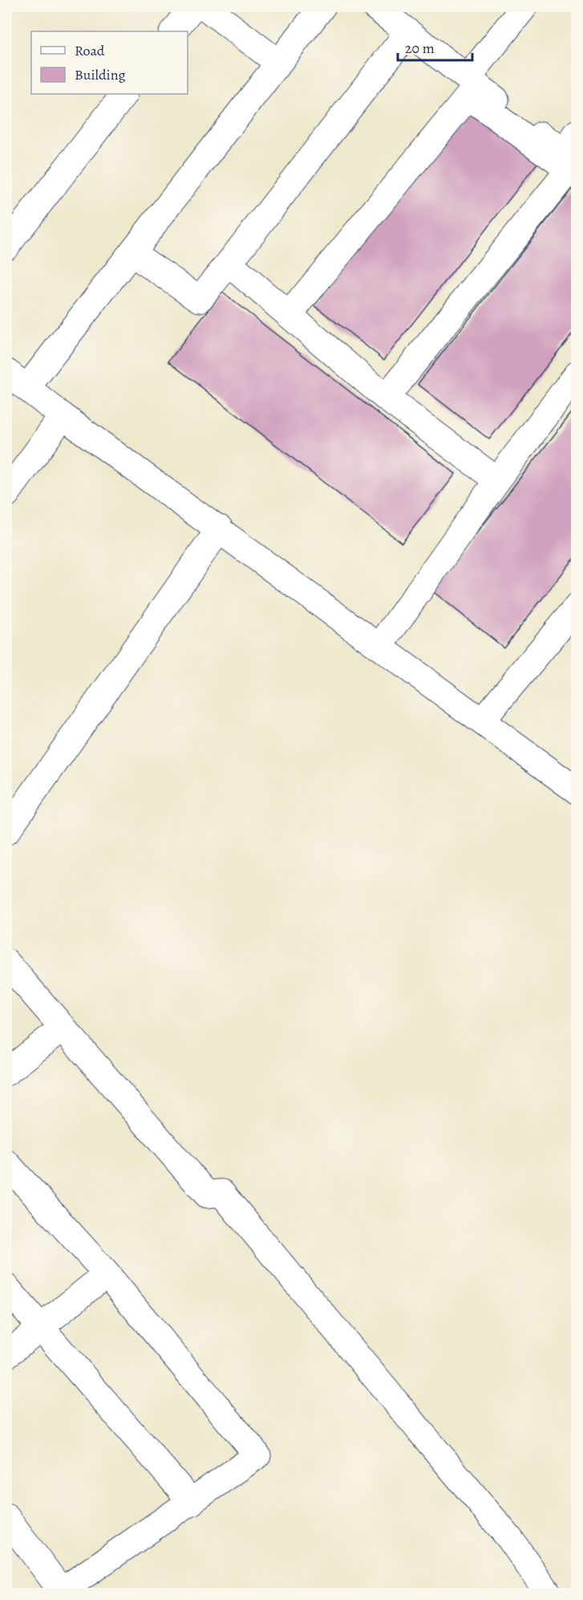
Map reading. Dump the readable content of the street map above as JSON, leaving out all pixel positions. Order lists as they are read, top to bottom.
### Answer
{
  "legend": ["Road", "Building"],
  "scale_bar": "20 m"
}
